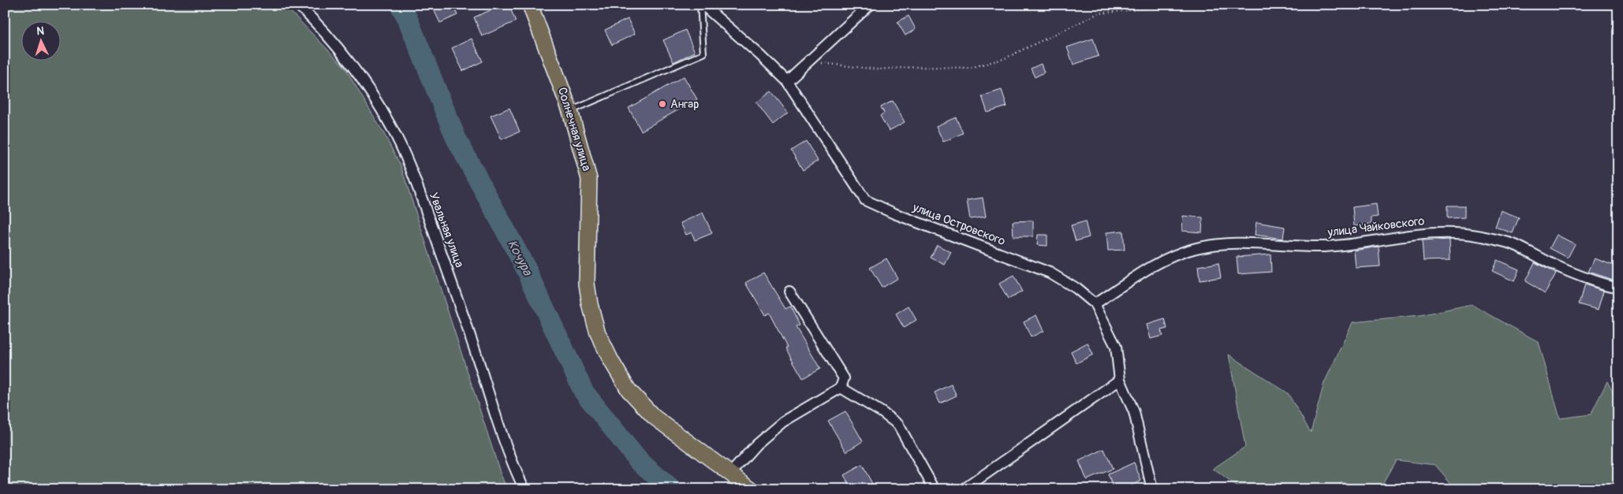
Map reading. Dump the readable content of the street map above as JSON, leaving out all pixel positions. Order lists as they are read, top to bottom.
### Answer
{
  "streets": {
    "main road": ["Солнечная улица"],
    "street": ["улица Островского", "улица Чайковского", "Увальная улица"]
  },
  "crossings": [
    ["улица Островского", "улица Чайковского"]
  ],
  "water": ["Кочура"],
  "places": ["Ангар"],
  "north": "top"
}
